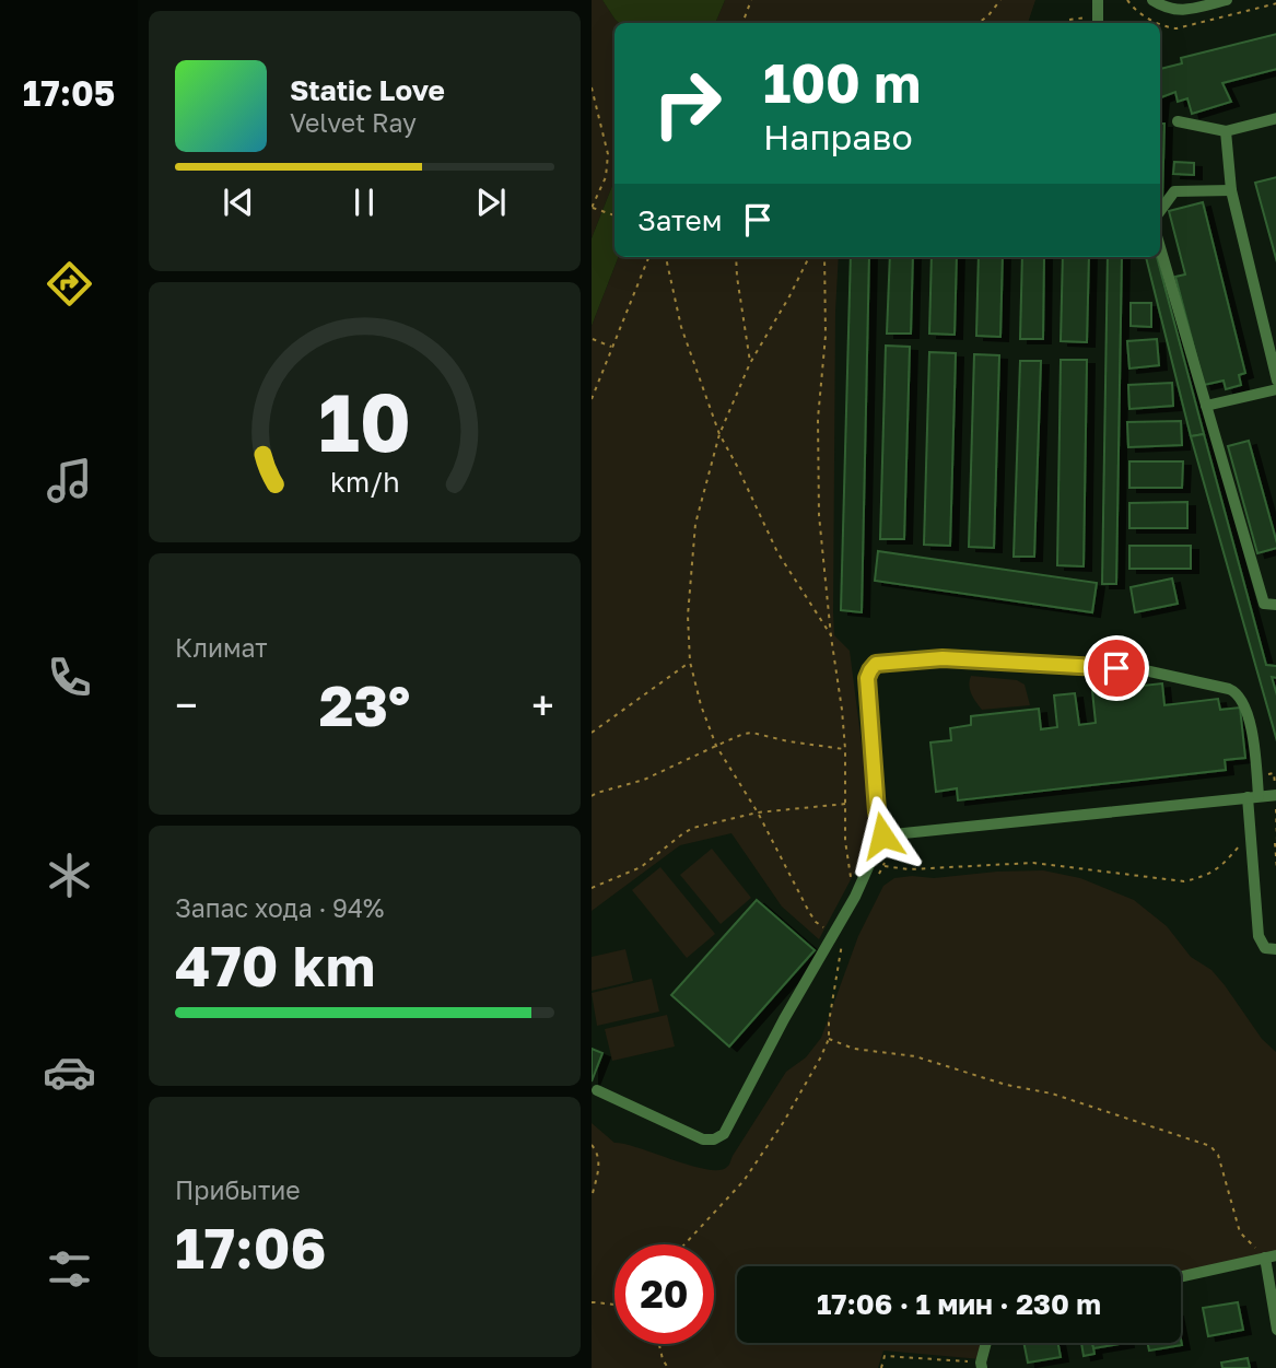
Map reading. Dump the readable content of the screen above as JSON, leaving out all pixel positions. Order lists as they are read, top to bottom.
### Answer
{
  "page": {
    "tabs": "17:05",
    "turn": ["100 m", "Направо"],
    "song": ["Static Love", "Velvet Ray"],
    "then": "Затем",
    "tile": [
      "Климат",
      ["Запас хода · 94%", "470 km"],
      ["Прибытие", "17:06"]
    ],
    "heat": ["−", "23°", "+"],
    "limit": "20",
    "trip": "17:06 · 1 мин · 230 m",
    "gauge": ["10", "km/h"]
  }
}
